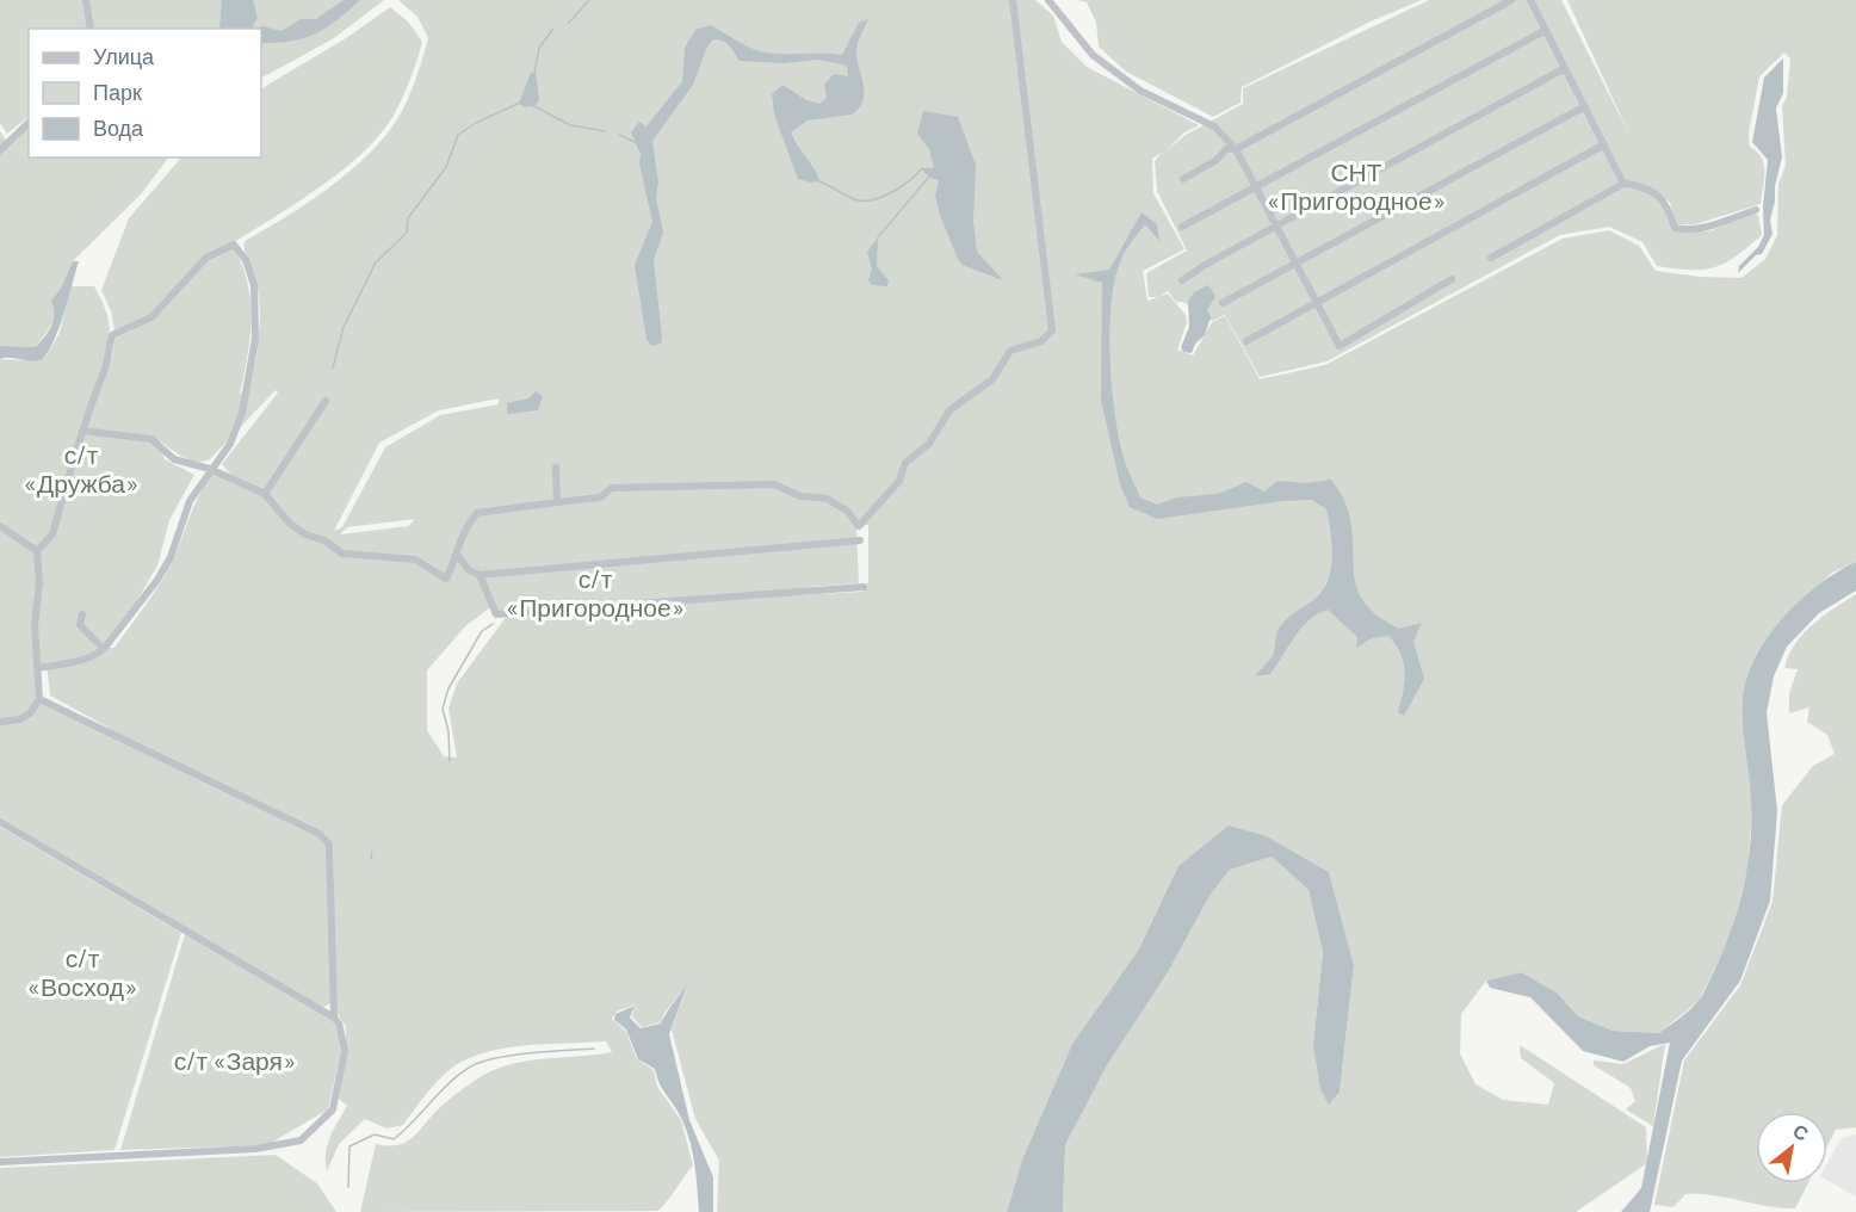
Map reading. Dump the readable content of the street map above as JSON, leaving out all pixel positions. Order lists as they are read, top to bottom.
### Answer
{
  "parks": [
    "СНТ «Пригородное»",
    "с/т «Дружба»",
    "с/т «Пригородное»",
    "с/т «Восход»",
    "с/т «Заря»"
  ],
  "legend": ["Улица", "Парк", "Вода"],
  "north": "top right"
}
